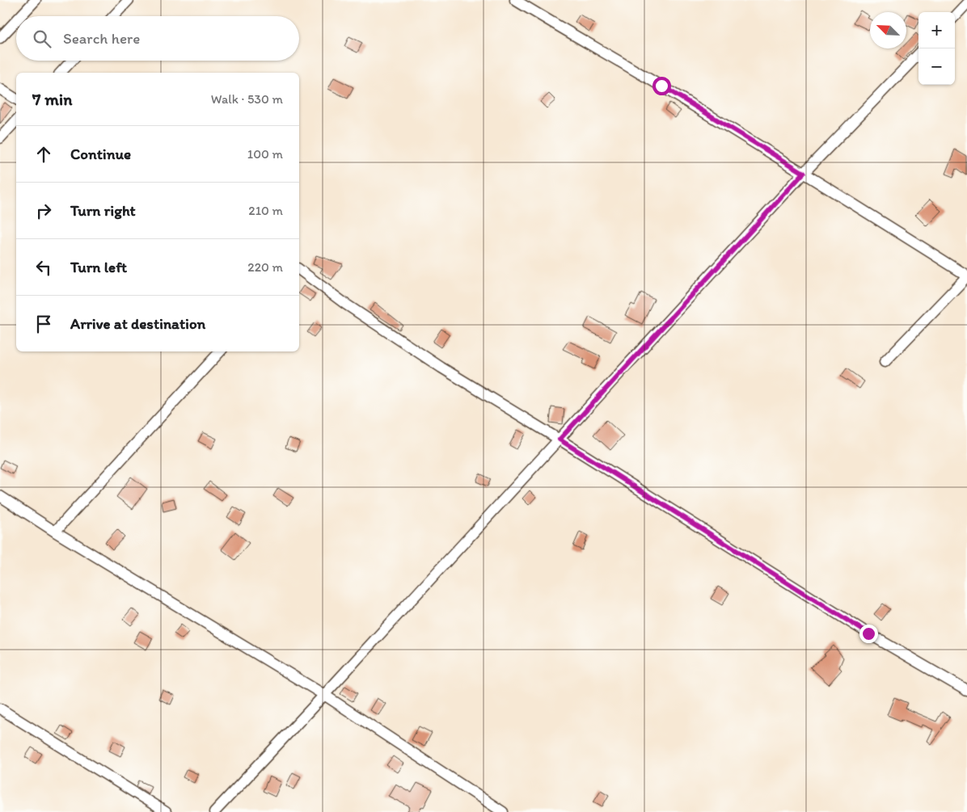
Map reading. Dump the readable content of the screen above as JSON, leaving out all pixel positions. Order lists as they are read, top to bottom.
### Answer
{
  "north": "top left",
  "page": {
    "map_buttons": ["+", "−"],
    "search": "Search here",
    "heading": ["7 min", "Walk · 530 m"],
    "list": [
      ["Continue", "100 m"],
      ["Turn right", "210 m"],
      ["Turn left", "220 m"],
      "Arrive at destination"
    ]
  }
}
